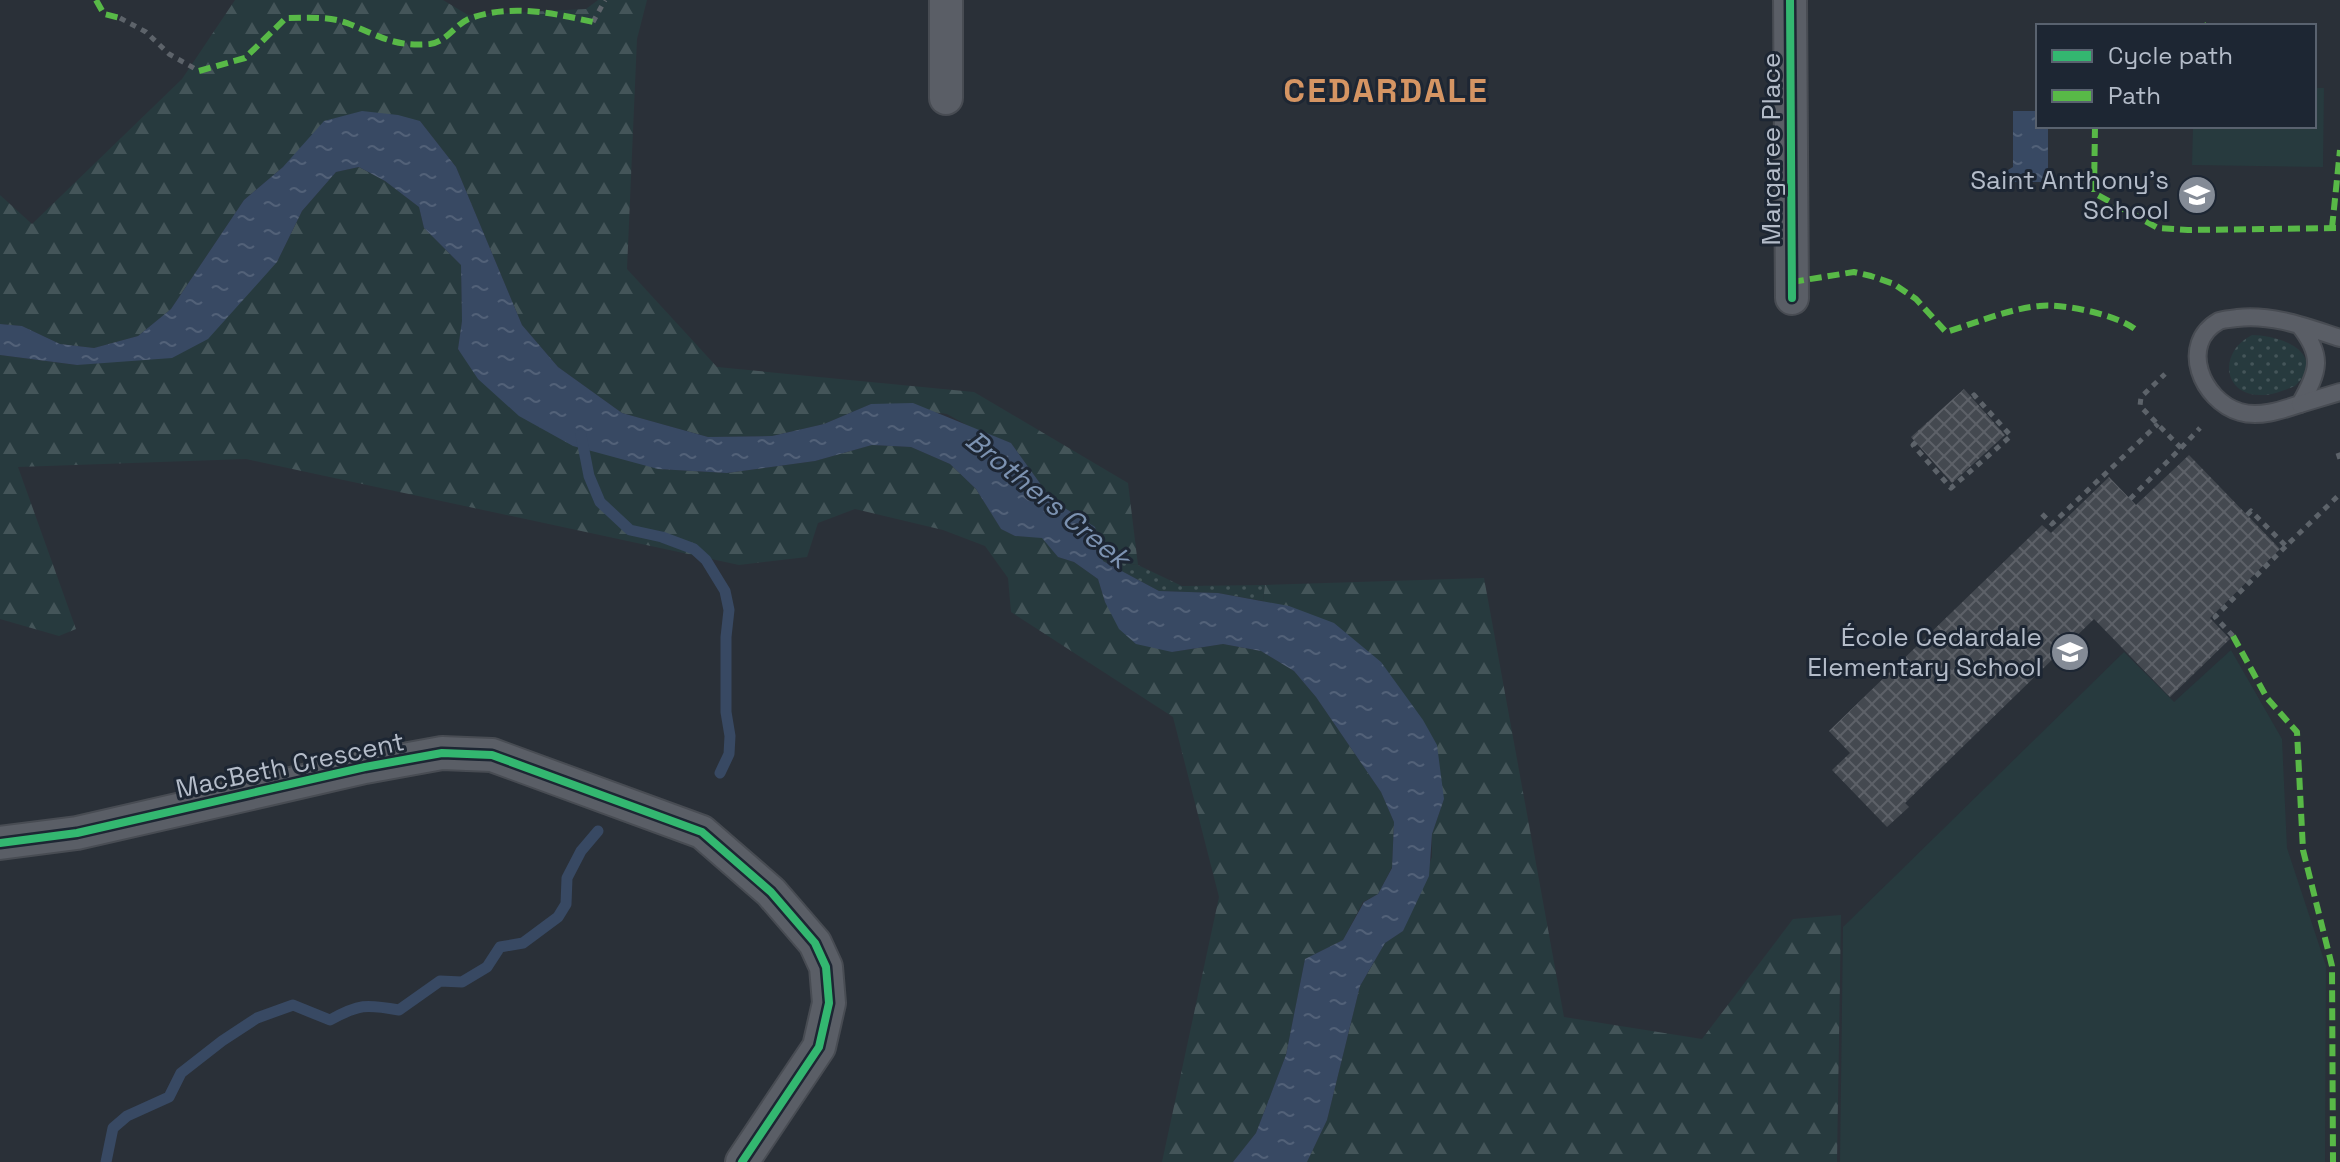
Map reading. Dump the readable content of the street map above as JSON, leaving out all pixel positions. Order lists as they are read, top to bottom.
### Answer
{
  "streets": {
    "street": ["Margaree Place", "MacBeth Crescent"]
  },
  "districts": ["CEDARDALE"],
  "water": ["Brothers Creek"],
  "places": {
    "school or university": ["Saint Anthony's School", "École Cedardale Elementary School"]
  },
  "legend": ["Cycle path", "Path"]
}
